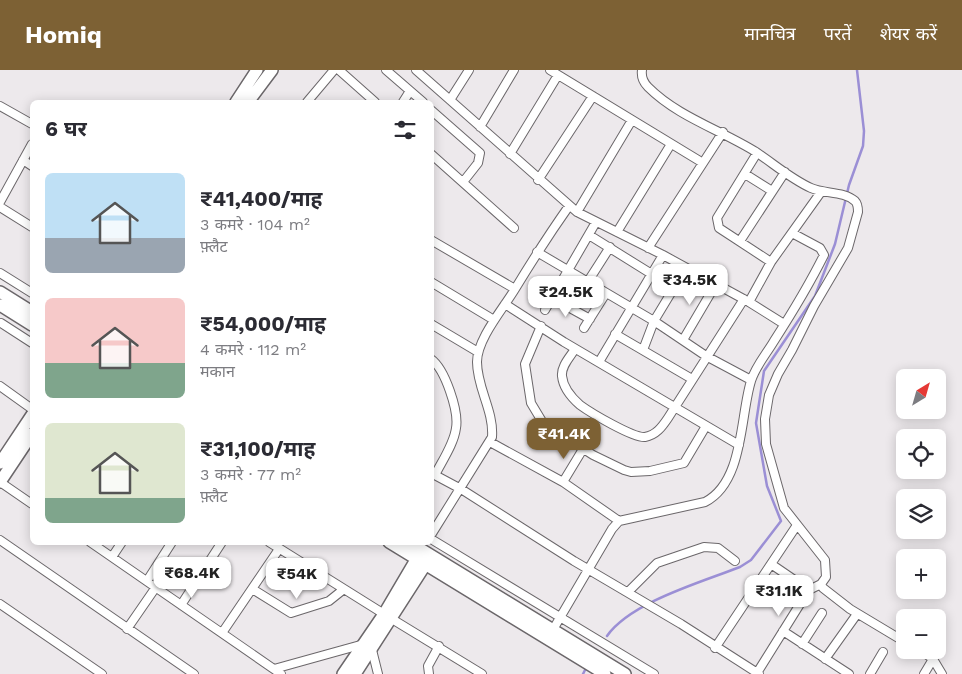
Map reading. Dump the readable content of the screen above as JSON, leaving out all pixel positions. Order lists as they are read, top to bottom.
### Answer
{
  "north": "top right",
  "page": {
    "header": "Homiq",
    "nav": ["मानचित्र", "परतें", "शेयर करें"],
    "heading": "6 घर",
    "list": [
      {
        "name": "₹41,400/माह",
        "note": "3 कमरे · 104 m² · फ़्लैट"
      },
      {
        "name": "₹54,000/माह",
        "note": "4 कमरे · 112 m² · मकान"
      },
      {
        "name": "₹31,100/माह",
        "note": "3 कमरे · 77 m² · फ़्लैट"
      }
    ],
    "price": [
      "₹34.5K",
      "₹24.5K",
      "₹41.4K",
      "₹68.4K",
      "₹54K",
      "₹31.1K"
    ],
    "map_buttons": ["+", "−"]
  }
}
